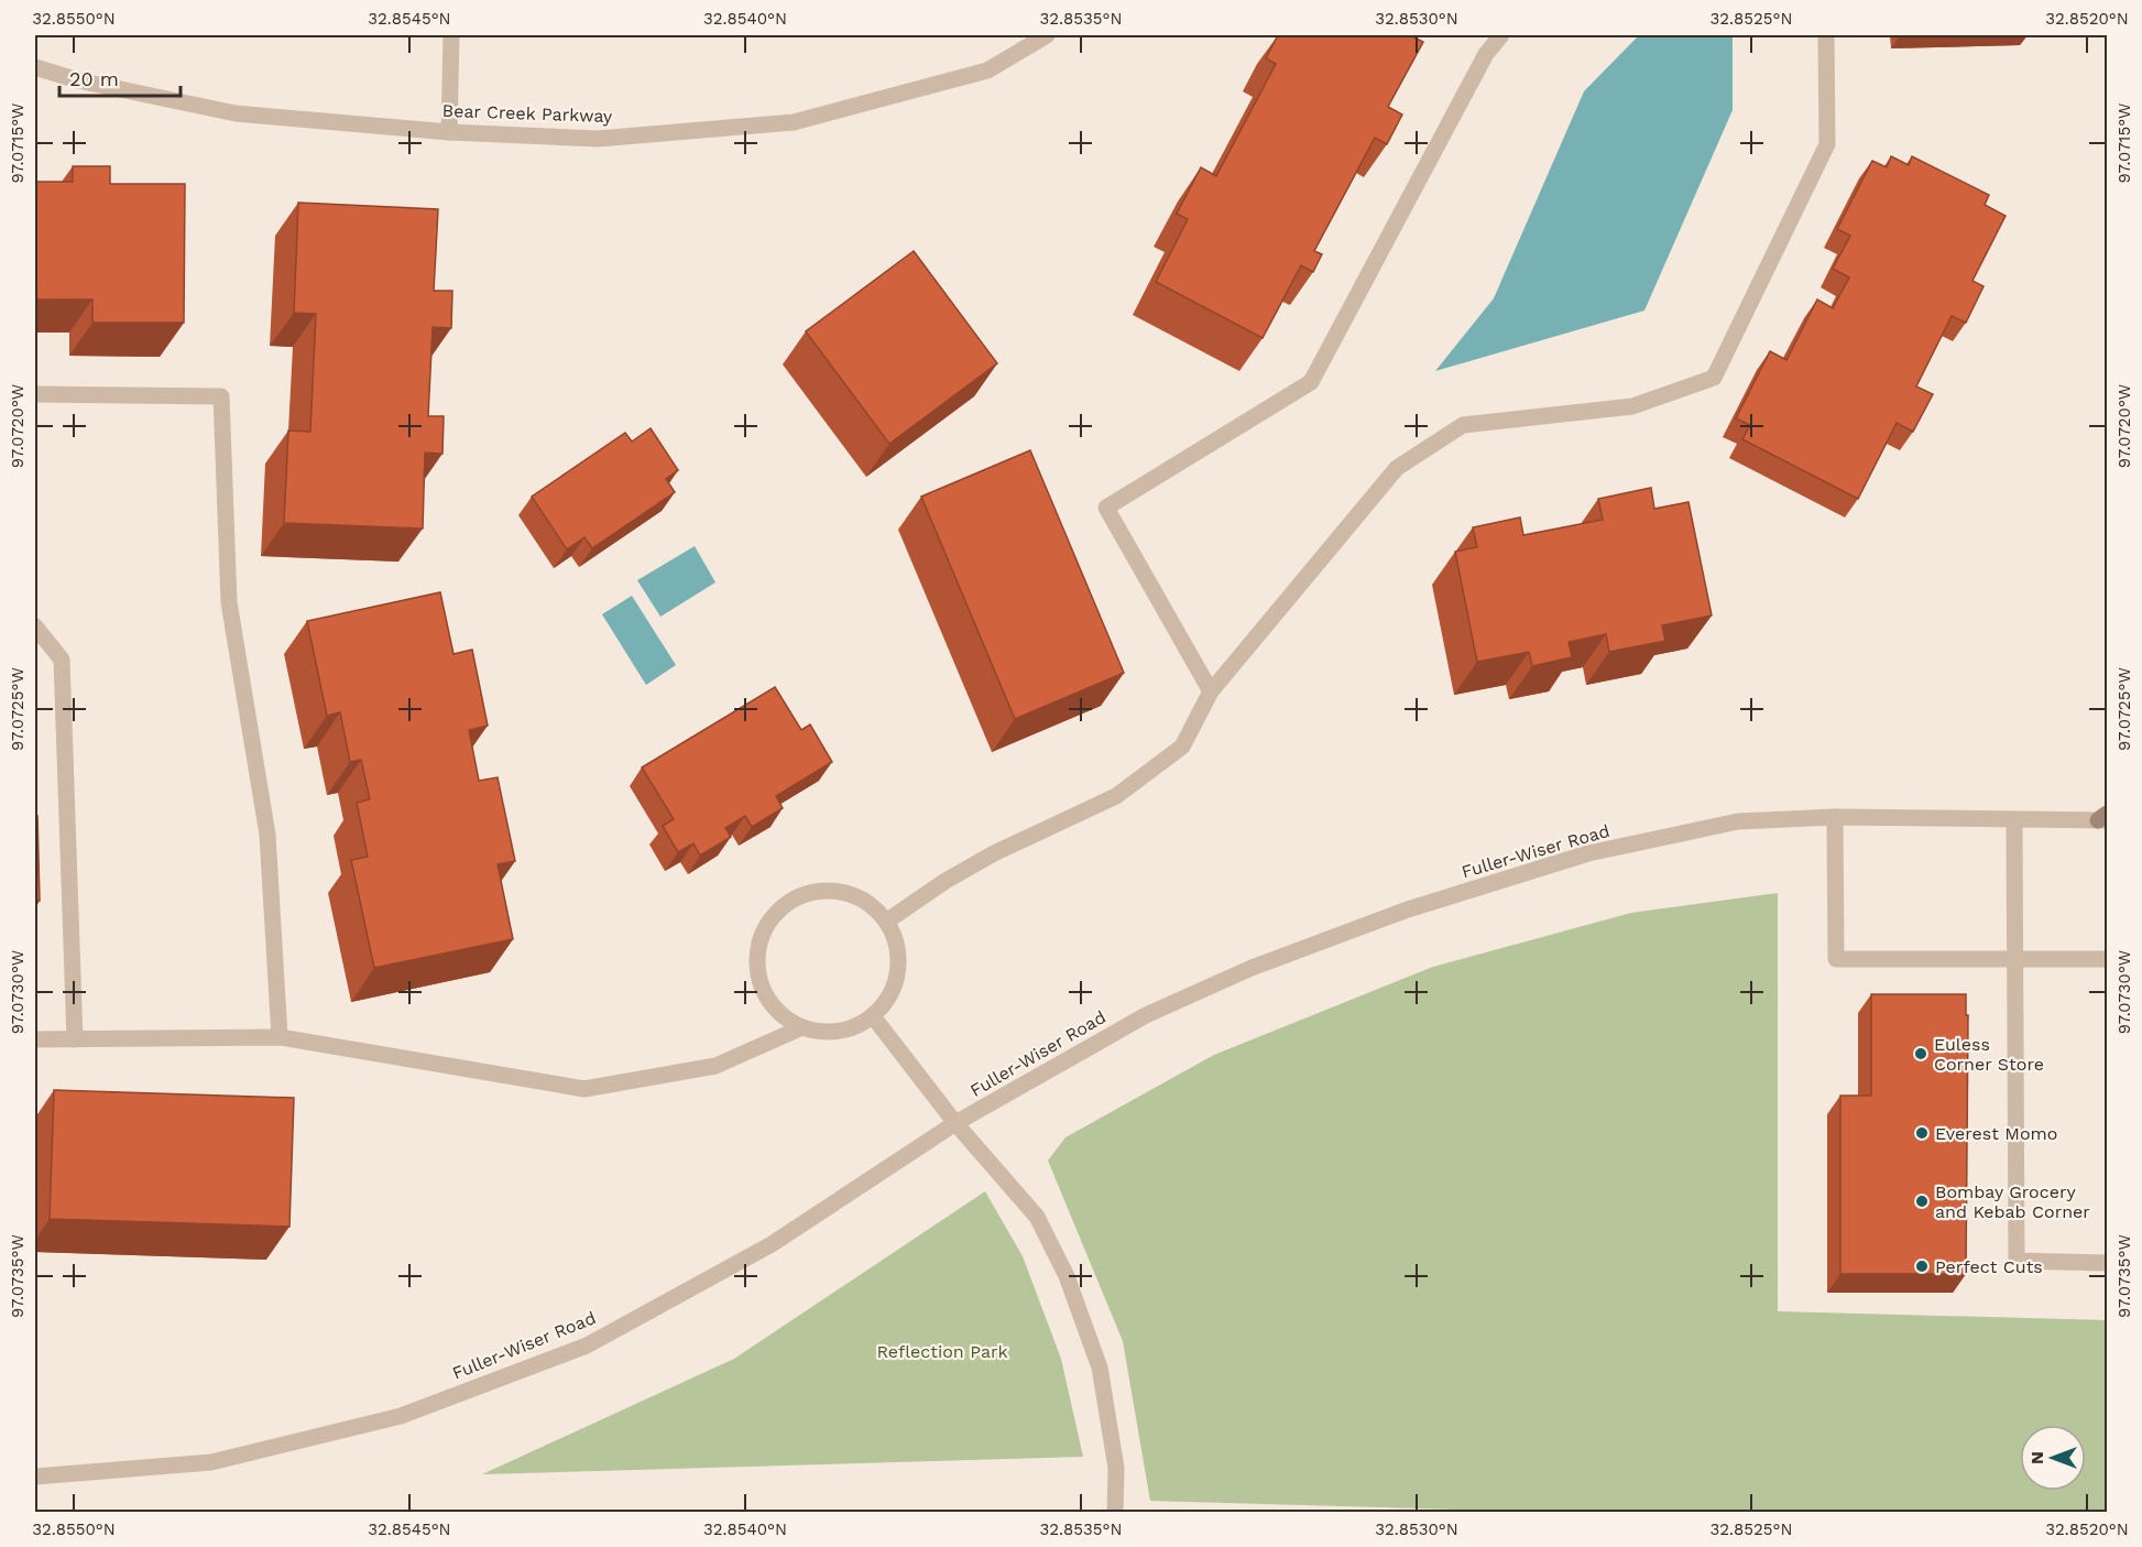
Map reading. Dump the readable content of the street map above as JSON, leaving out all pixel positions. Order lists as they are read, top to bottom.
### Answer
{
  "streets": {
    "street": ["Bear Creek Parkway", "Fuller-Wiser Road"]
  },
  "parks": ["Reflection Park"],
  "places": [
    "Euless Corner Store",
    "Everest Momo",
    "Bombay Grocery and Kebab Corner",
    "Perfect Cuts"
  ],
  "scale_bar": "20 m",
  "north": "left",
  "coordinates": [
    "32.8550°N",
    "32.8545°N",
    "32.8540°N",
    "32.8535°N",
    "32.8530°N",
    "32.8525°N",
    "32.8520°N",
    "97.0715°W",
    "97.0720°W",
    "97.0725°W",
    "97.0730°W",
    "97.0735°W"
  ]
}
